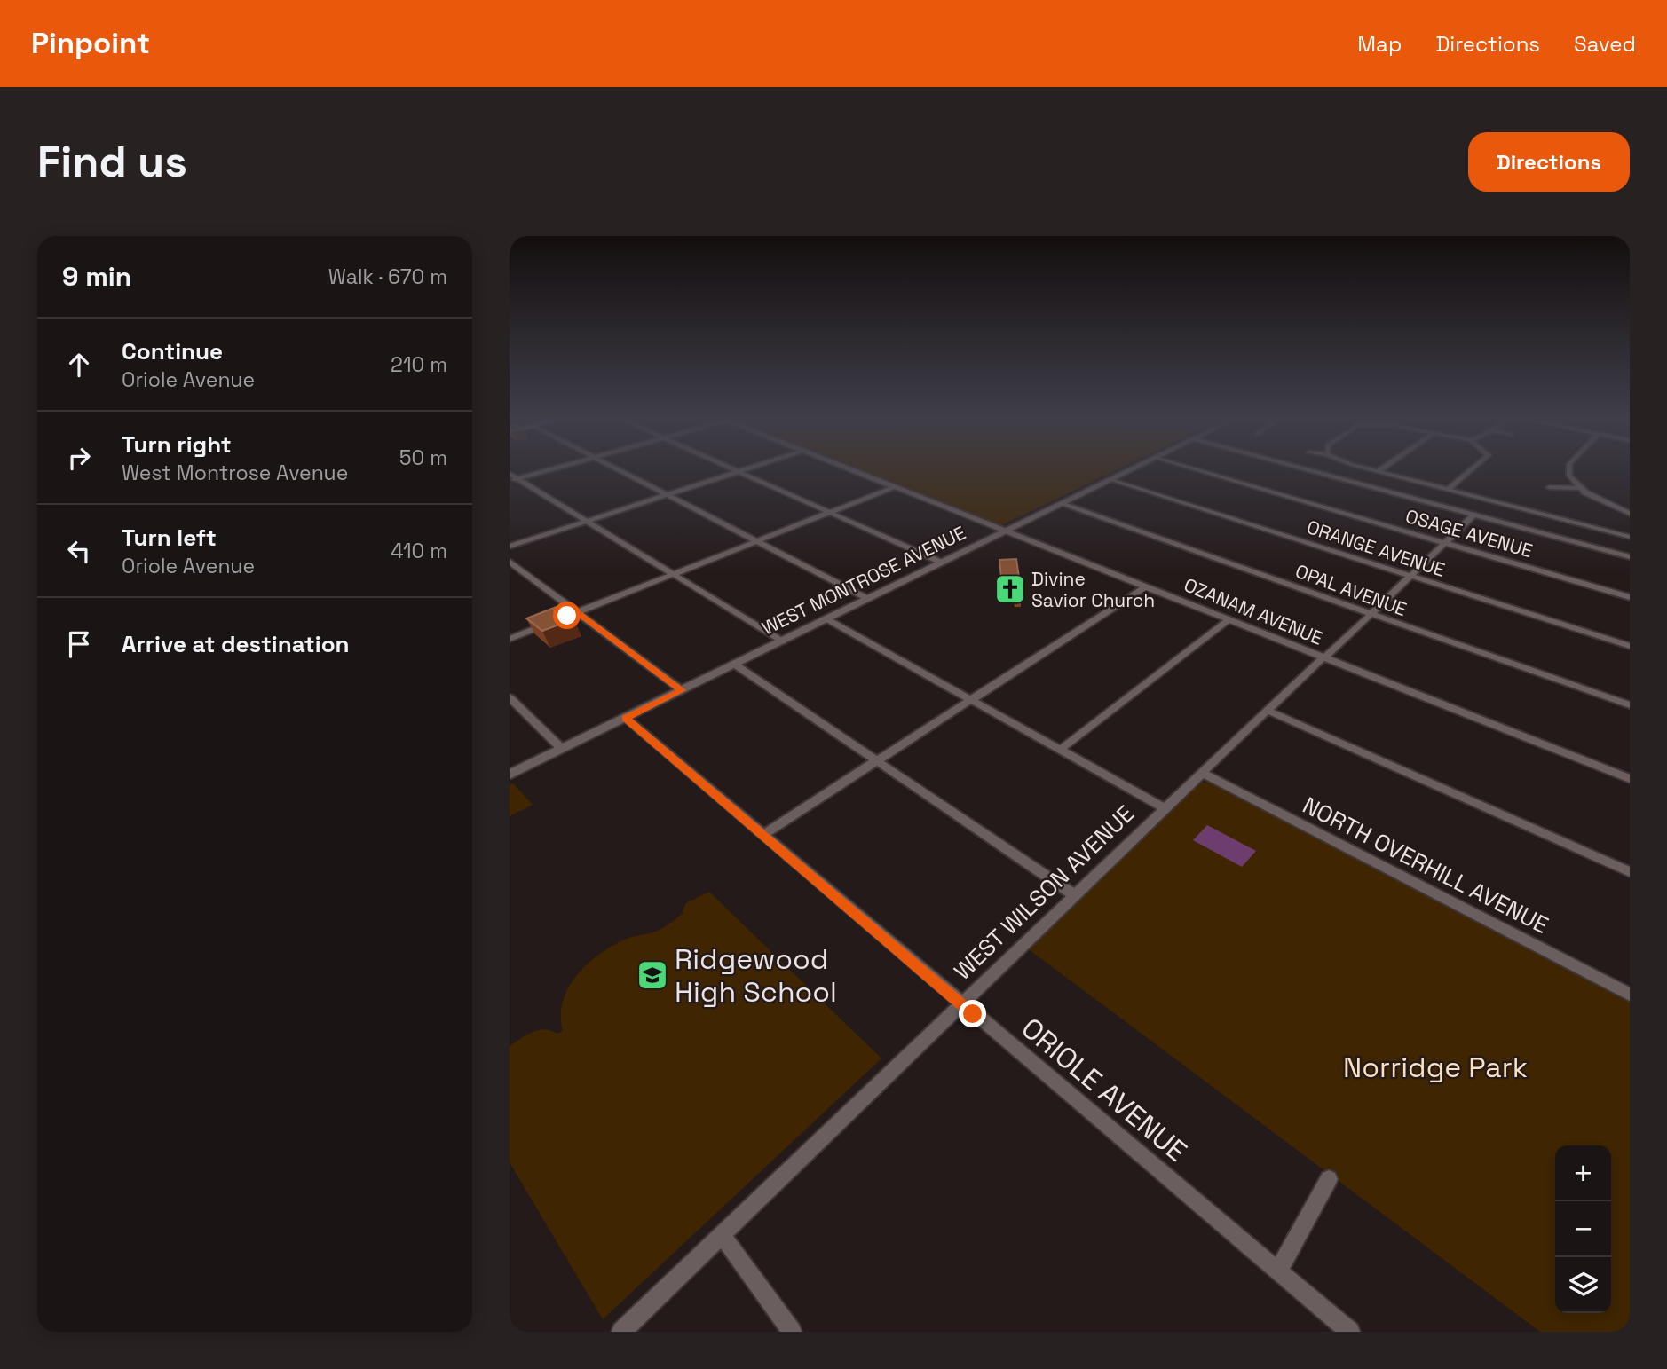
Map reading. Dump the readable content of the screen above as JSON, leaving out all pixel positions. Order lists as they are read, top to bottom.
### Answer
{
  "streets": {
    "street": [
      "OSAGE AVENUE",
      "ORANGE AVENUE",
      "WEST MONTROSE AVENUE",
      "OPAL AVENUE",
      "OZANAM AVENUE",
      "NORTH OVERHILL AVENUE",
      "WEST WILSON AVENUE",
      "ORIOLE AVENUE"
    ]
  },
  "crossings": [
    ["OSAGE AVENUE", "WEST WILSON AVENUE"],
    ["ORANGE AVENUE", "WEST MONTROSE AVENUE"],
    ["ORANGE AVENUE", "WEST WILSON AVENUE"],
    ["WEST MONTROSE AVENUE", "OPAL AVENUE"],
    ["WEST MONTROSE AVENUE", "OZANAM AVENUE"],
    ["WEST MONTROSE AVENUE", "ORIOLE AVENUE"],
    ["OPAL AVENUE", "WEST WILSON AVENUE"],
    ["OZANAM AVENUE", "WEST WILSON AVENUE"],
    ["NORTH OVERHILL AVENUE", "WEST WILSON AVENUE"],
    ["WEST WILSON AVENUE", "ORIOLE AVENUE"]
  ],
  "parks": ["Norridge Park"],
  "places": {
    "church": ["Divine Savior Church"],
    "school or university": ["Ridgewood High School"]
  },
  "page": {
    "header": "Pinpoint",
    "nav": ["Map", "Directions", "Saved"],
    "buttons": "Directions",
    "title": "Find us",
    "heading": ["9 min", "Walk · 670 m"],
    "list": [
      ["Continue", "Oriole Avenue", "210 m"],
      ["Turn right", "West Montrose Avenue", "50 m"],
      ["Turn left", "Oriole Avenue", "410 m"],
      "Arrive at destination"
    ],
    "map_buttons": ["+", "−"]
  }
}
